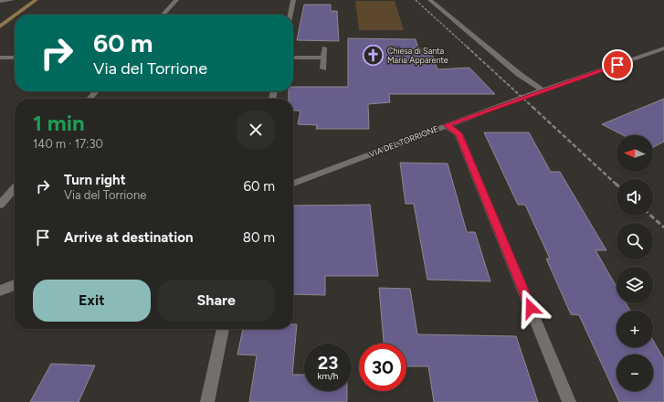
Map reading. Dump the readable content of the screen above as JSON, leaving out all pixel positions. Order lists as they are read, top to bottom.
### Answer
{
  "streets": {
    "street": ["VIA DEL TORRIONE"]
  },
  "places": {
    "church": ["Chiesa di Santa Maria Apparente"]
  },
  "north": "left",
  "page": {
    "turn": ["60 m", "Via del Torrione"],
    "heading": ["1 min", "140 m · 17:30"],
    "map_buttons": ["+", "−"],
    "list": [
      {
        "name": "Turn right",
        "note": "Via del Torrione",
        "value": "60 m"
      },
      {
        "name": "Arrive at destination",
        "value": "80 m"
      }
    ],
    "buttons": ["Exit", "Share"],
    "speed": "23 km/h",
    "limit": "30"
  }
}
